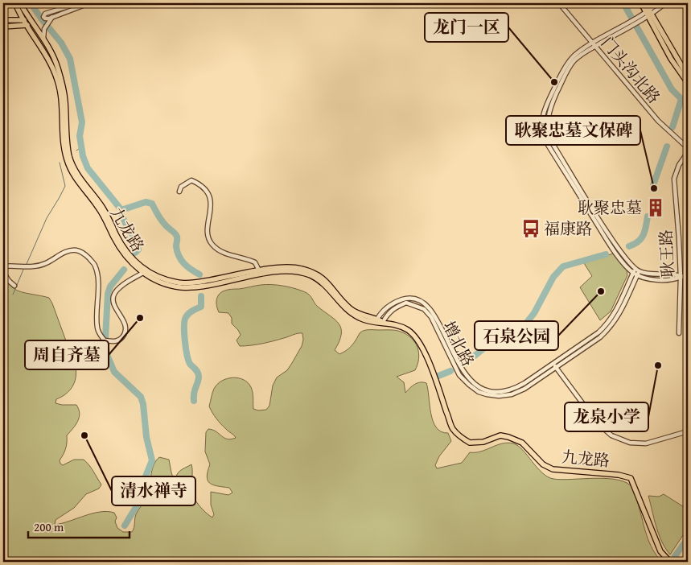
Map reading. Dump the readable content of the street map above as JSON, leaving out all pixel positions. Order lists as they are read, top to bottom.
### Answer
{
  "streets": {
    "main road": ["九龙路"],
    "street": ["门头沟北路", "耿王路", "增北路"]
  },
  "crossings": [
    ["九龙路", "增北路"]
  ],
  "places": {
    "other": [
      "龙门一区",
      "耿聚忠墓文保碑",
      "石泉公园",
      "周自齐墓",
      "龙泉小学",
      "清水禅寺"
    ],
    "building": ["耿聚忠墓"],
    "bus stop": ["福康路"]
  },
  "scale_bar": "200 m"
}
